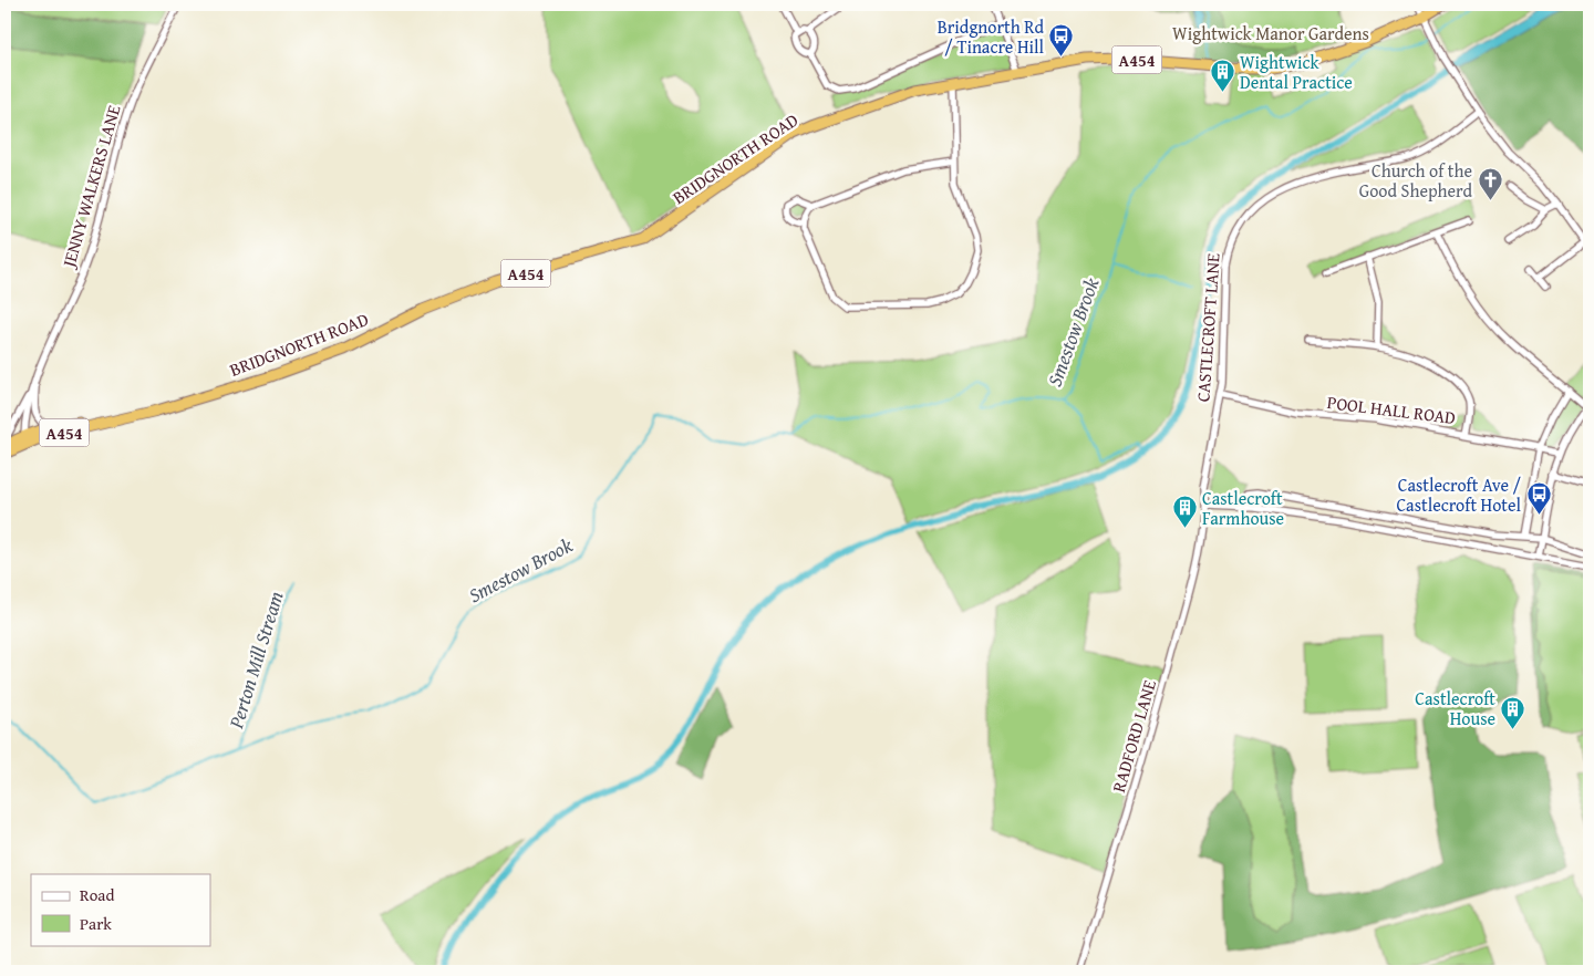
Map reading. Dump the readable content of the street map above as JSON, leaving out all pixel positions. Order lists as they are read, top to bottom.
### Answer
{
  "streets": {
    "highway": ["A454", "BRIDGNORTH ROAD"],
    "street": [
      "JENNY WALKERS LANE",
      "CASTLECROFT LANE",
      "POOL HALL ROAD",
      "RADFORD LANE"
    ]
  },
  "crossings": [
    ["BRIDGNORTH ROAD", "JENNY WALKERS LANE"],
    ["CASTLECROFT LANE", "POOL HALL ROAD"],
    ["CASTLECROFT LANE", "RADFORD LANE"]
  ],
  "water": ["Smestow Brook", "Perton Mill Stream"],
  "parks": ["Wightwick Manor Gardens"],
  "places": {
    "bus stop": ["Bridgnorth Rd / Tinacre Hill", "Castlecroft Ave / Castlecroft Hotel"],
    "building": ["Wightwick Dental Practice", "Castlecroft Farmhouse", "Castlecroft House"],
    "church": ["Church of the Good Shepherd"]
  },
  "legend": ["Road", "Park"]
}
